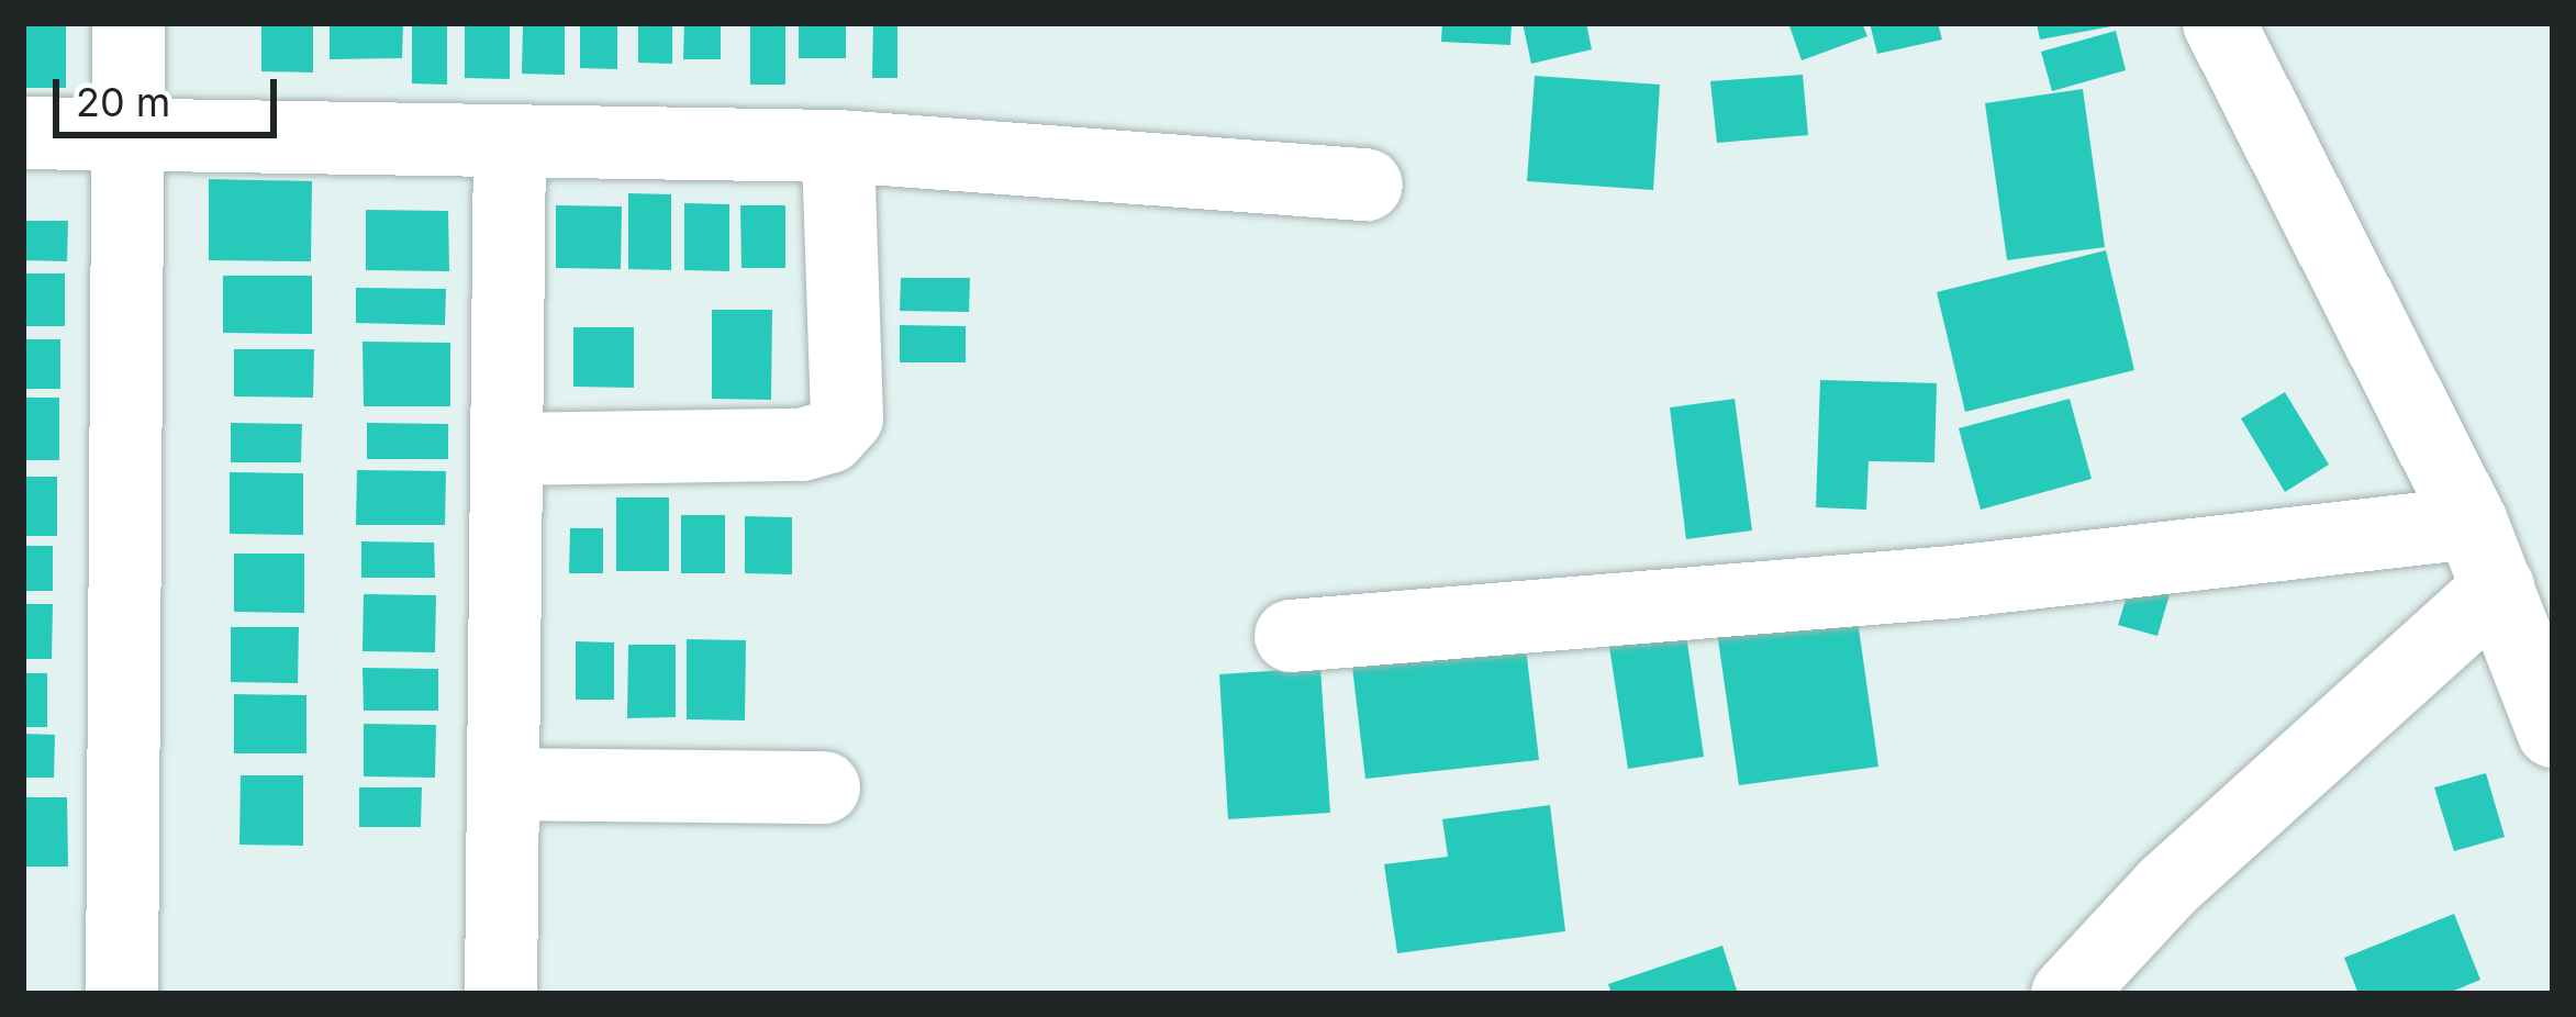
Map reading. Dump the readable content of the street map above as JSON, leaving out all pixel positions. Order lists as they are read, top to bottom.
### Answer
{
  "scale_bar": "20 m"
}
